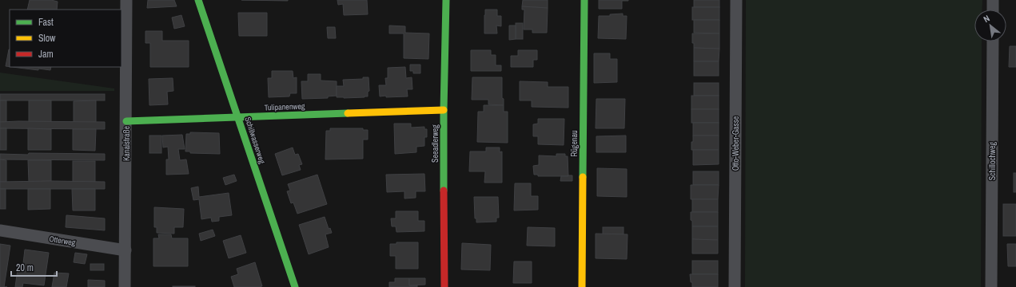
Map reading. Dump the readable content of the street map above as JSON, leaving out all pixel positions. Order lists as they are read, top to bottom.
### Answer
{
  "streets": {
    "street": [
      "Tulipanenweg",
      "Schillwasserweg",
      "Kanalstraße",
      "Seeadlerweg",
      "Rügenau",
      "Otto-Weber-Gasse",
      "Schillochweg",
      "Otterweg"
    ]
  },
  "crossings": [
    ["Tulipanenweg", "Schillwasserweg"],
    ["Tulipanenweg", "Kanalstraße"],
    ["Tulipanenweg", "Seeadlerweg"],
    ["Kanalstraße", "Otterweg"]
  ],
  "legend": ["Fast", "Slow", "Jam"],
  "scale_bar": "20 m",
  "north": "top left"
}
